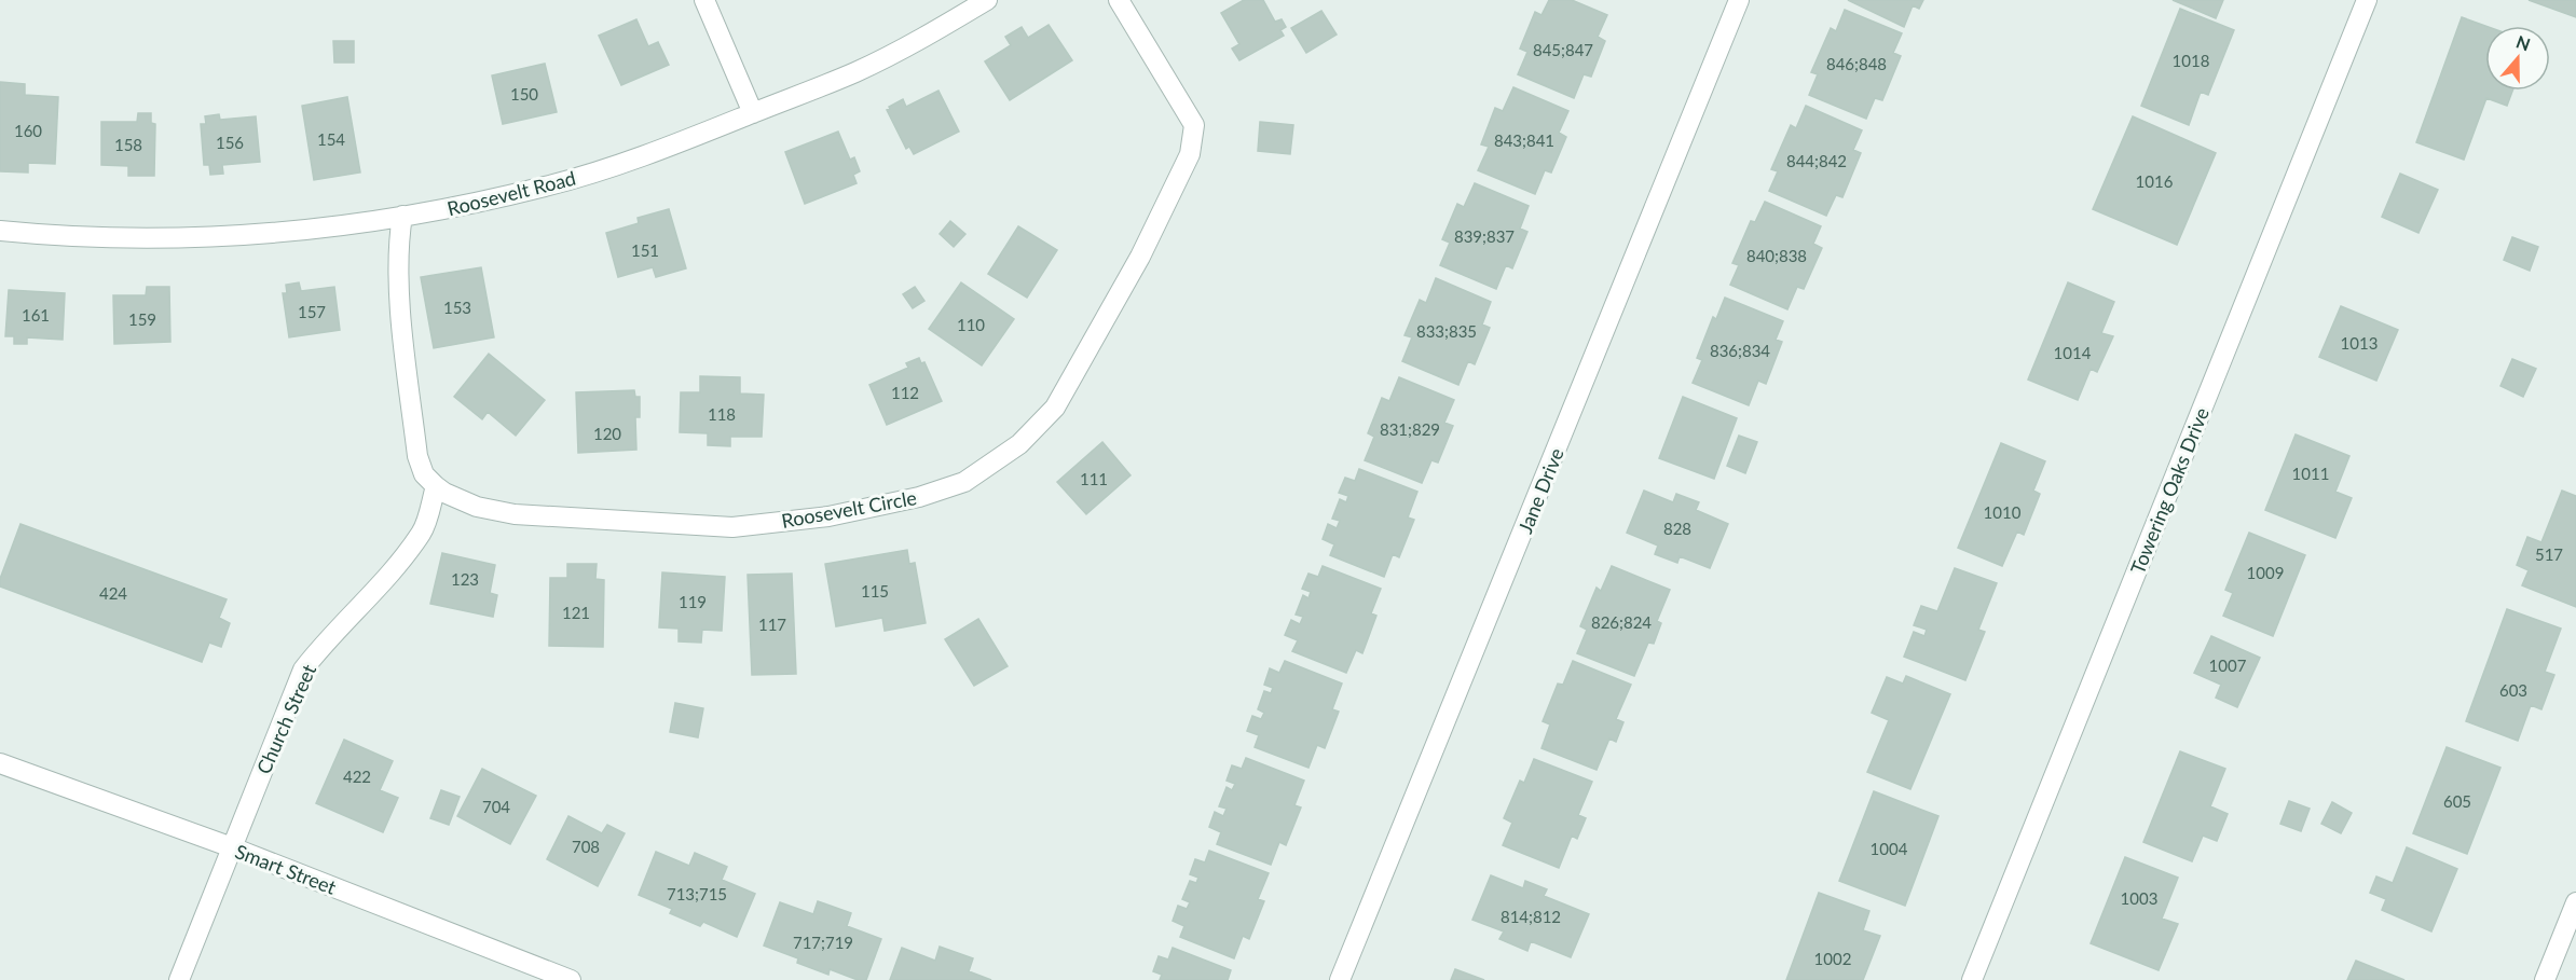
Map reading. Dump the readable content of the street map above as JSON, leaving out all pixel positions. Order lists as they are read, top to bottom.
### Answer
{
  "streets": {
    "street": [
      "Roosevelt Road",
      "Jane Drive",
      "Towering Oaks Drive",
      "Roosevelt Circle",
      "Church Street",
      "Smart Street"
    ]
  },
  "crossings": [
    ["Roosevelt Road", "Roosevelt Circle"],
    ["Roosevelt Circle", "Church Street"],
    ["Church Street", "Smart Street"]
  ],
  "house_numbers": [
    "845;847",
    "1018",
    "846;848",
    "150",
    "160",
    "154",
    "843;841",
    "156",
    "158",
    "844;842",
    "1016",
    "839;837",
    "151",
    "840;838",
    "153",
    "157",
    "161",
    "159",
    "110",
    "833;835",
    "1013",
    "836;834",
    "1014",
    "112",
    "118",
    "831;829",
    "120",
    "1011",
    "111",
    "1010",
    "828",
    "517",
    "1009",
    "123",
    "115",
    "424",
    "119",
    "121",
    "826;824",
    "117",
    "1007",
    "603",
    "422",
    "605",
    "704",
    "708",
    "1004",
    "713;715",
    "1003",
    "814;812",
    "717;719",
    "1002"
  ],
  "north": "top"
}
